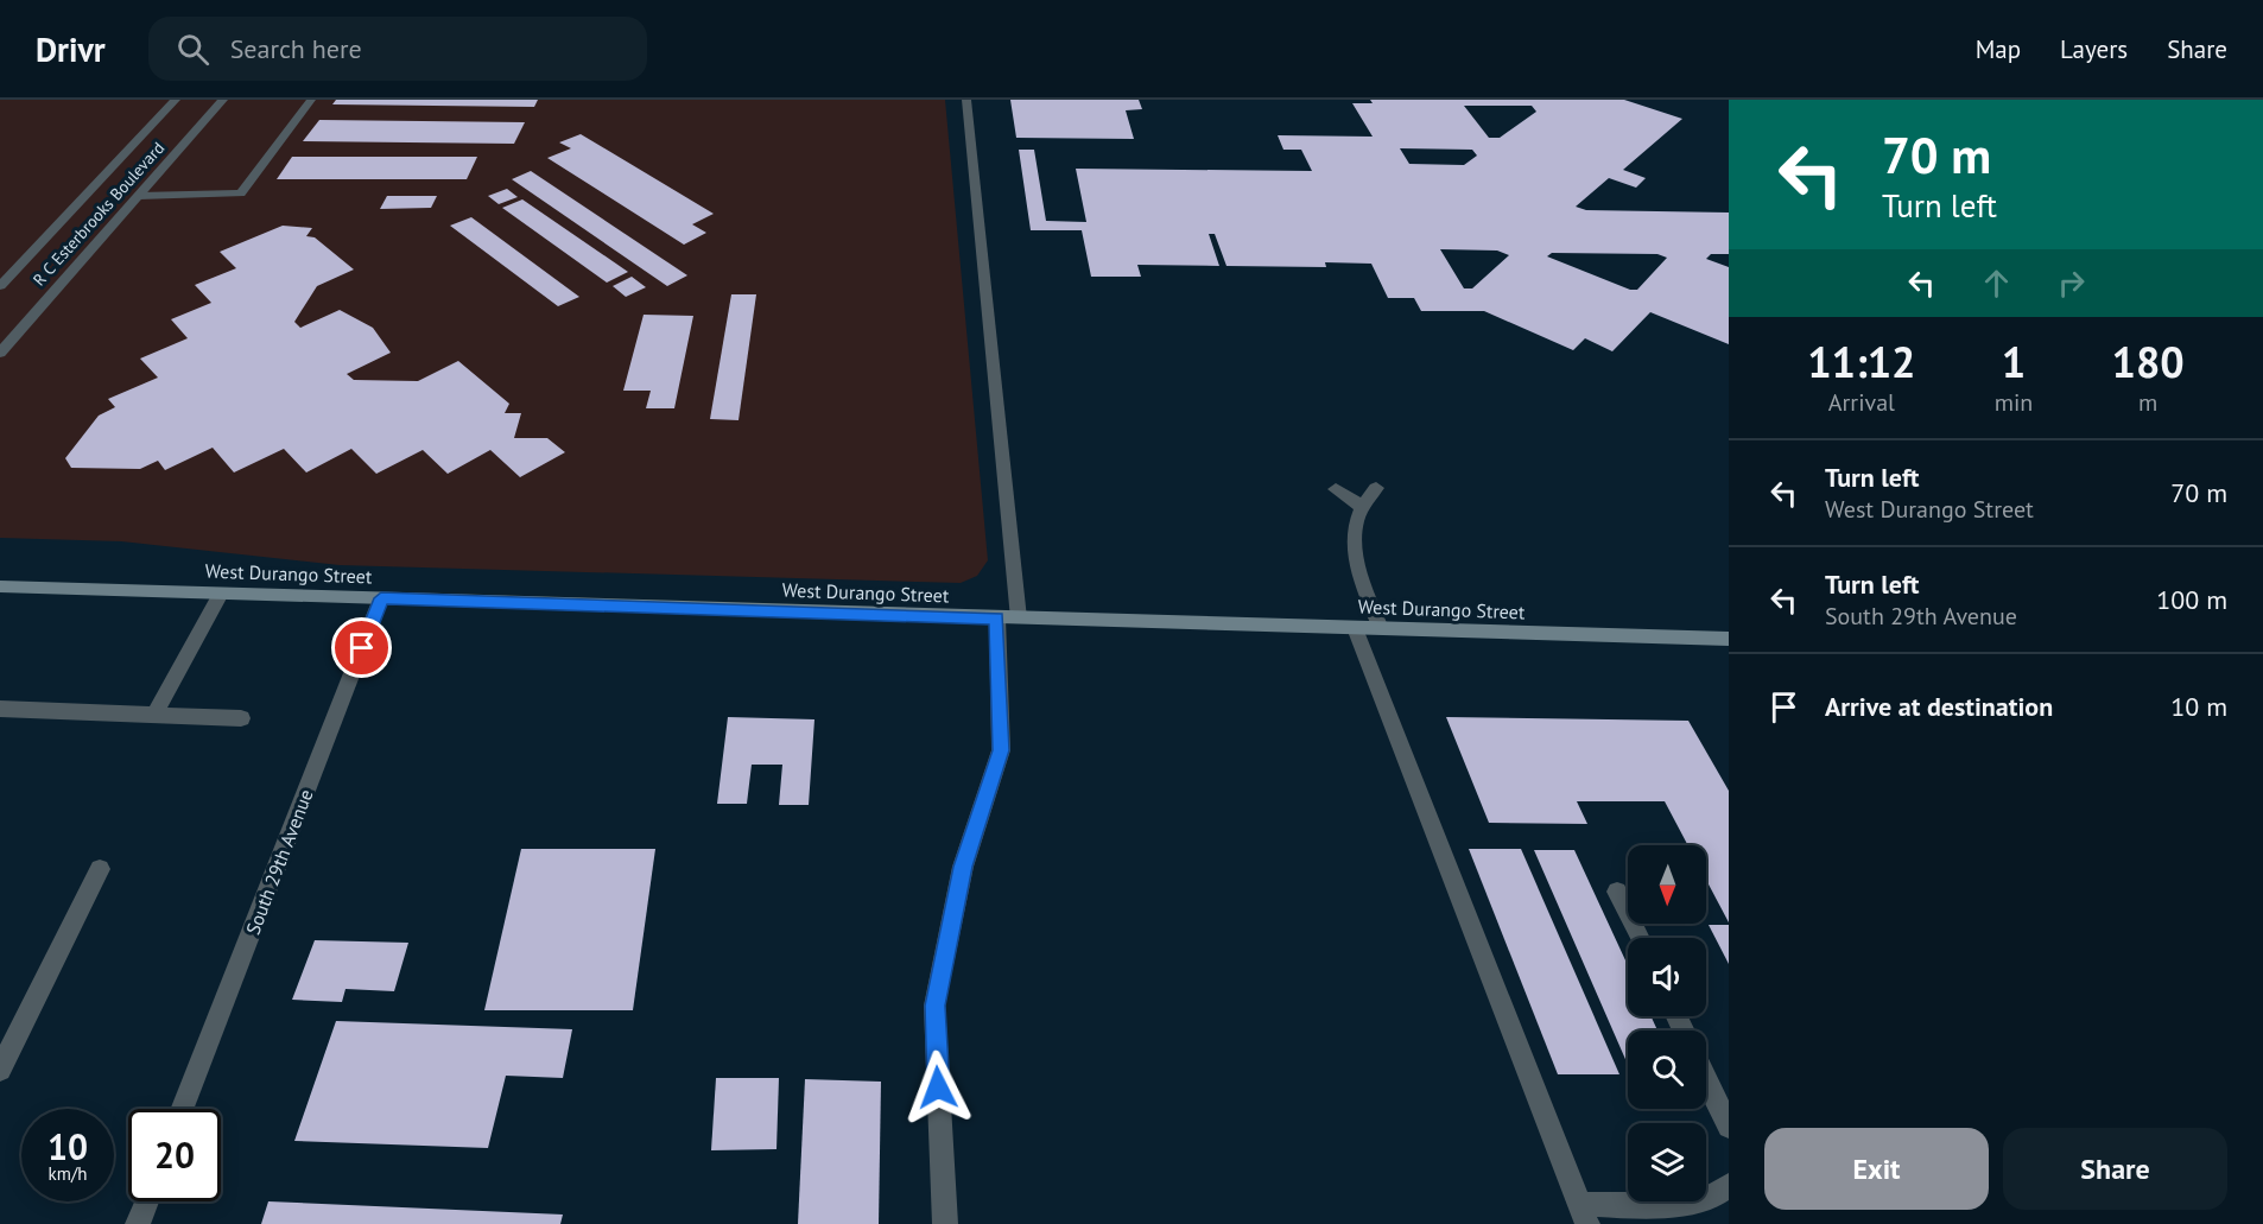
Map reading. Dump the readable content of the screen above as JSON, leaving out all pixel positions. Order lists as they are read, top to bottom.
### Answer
{
  "streets": {
    "street": ["R C Esterbrooks Boulevard", "West Durango Street", "South 29th Avenue"]
  },
  "crossings": [
    ["West Durango Street", "South 29th Avenue"]
  ],
  "north": "bottom",
  "page": {
    "header": "Drivr",
    "search": "Search here",
    "nav": ["Map", "Layers", "Share"],
    "turn": ["70 m", "Turn left"],
    "eta": [
      "11:12",
      "Arrival",
      "1",
      "min",
      "180",
      "m"
    ],
    "list": [
      {
        "name": "Turn left",
        "note": "West Durango Street",
        "value": "70 m"
      },
      {
        "name": "Turn left",
        "note": "South 29th Avenue",
        "value": "100 m"
      },
      {
        "name": "Arrive at destination",
        "value": "10 m"
      }
    ],
    "speed": "10 km/h",
    "limit": "20",
    "buttons": ["Exit", "Share"]
  }
}
